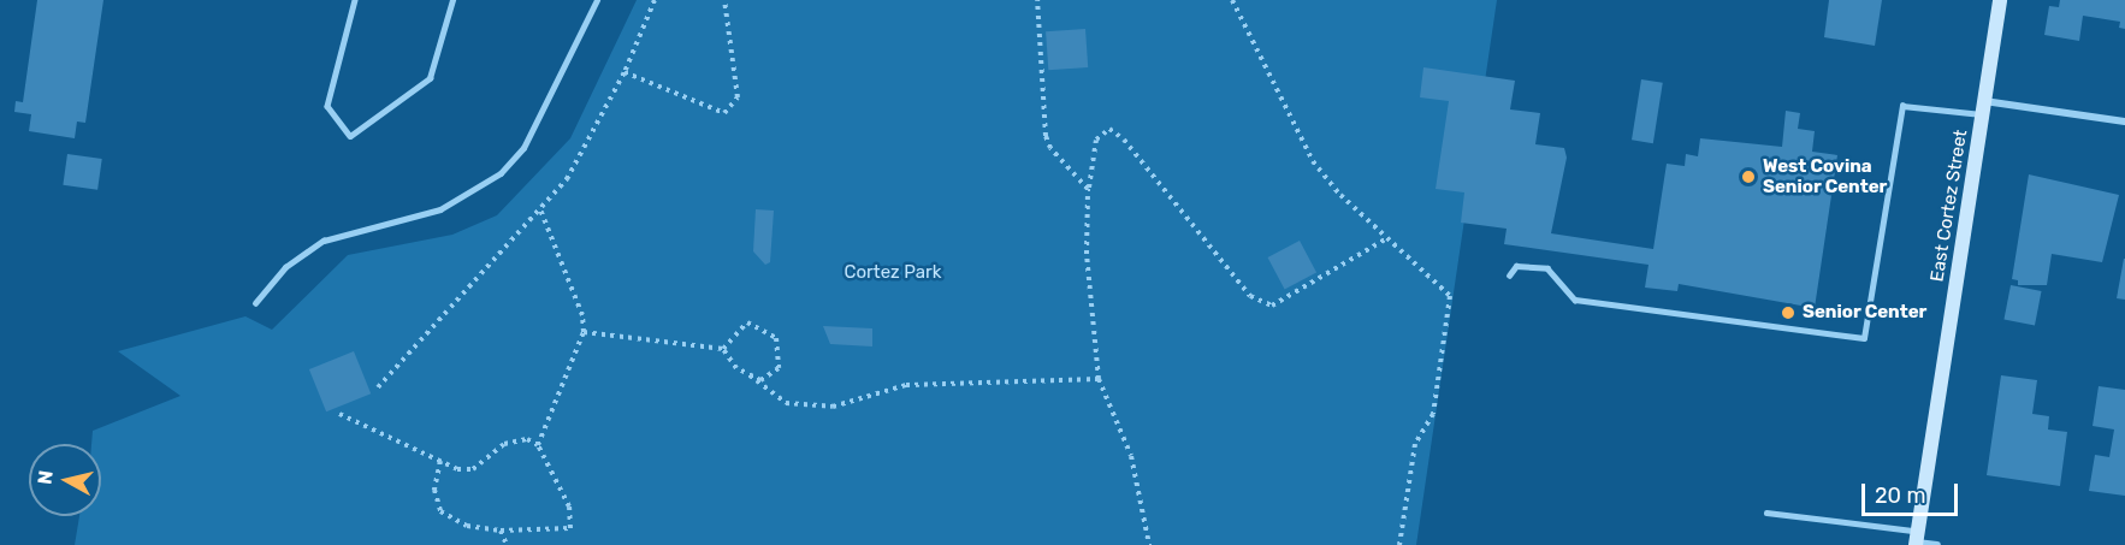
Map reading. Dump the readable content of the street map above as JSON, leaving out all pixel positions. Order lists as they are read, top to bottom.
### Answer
{
  "streets": {
    "street": ["East Cortez Street"]
  },
  "parks": ["Cortez Park"],
  "places": ["West Covina Senior Center", "Senior Center"],
  "scale_bar": "20 m",
  "north": "left"
}
